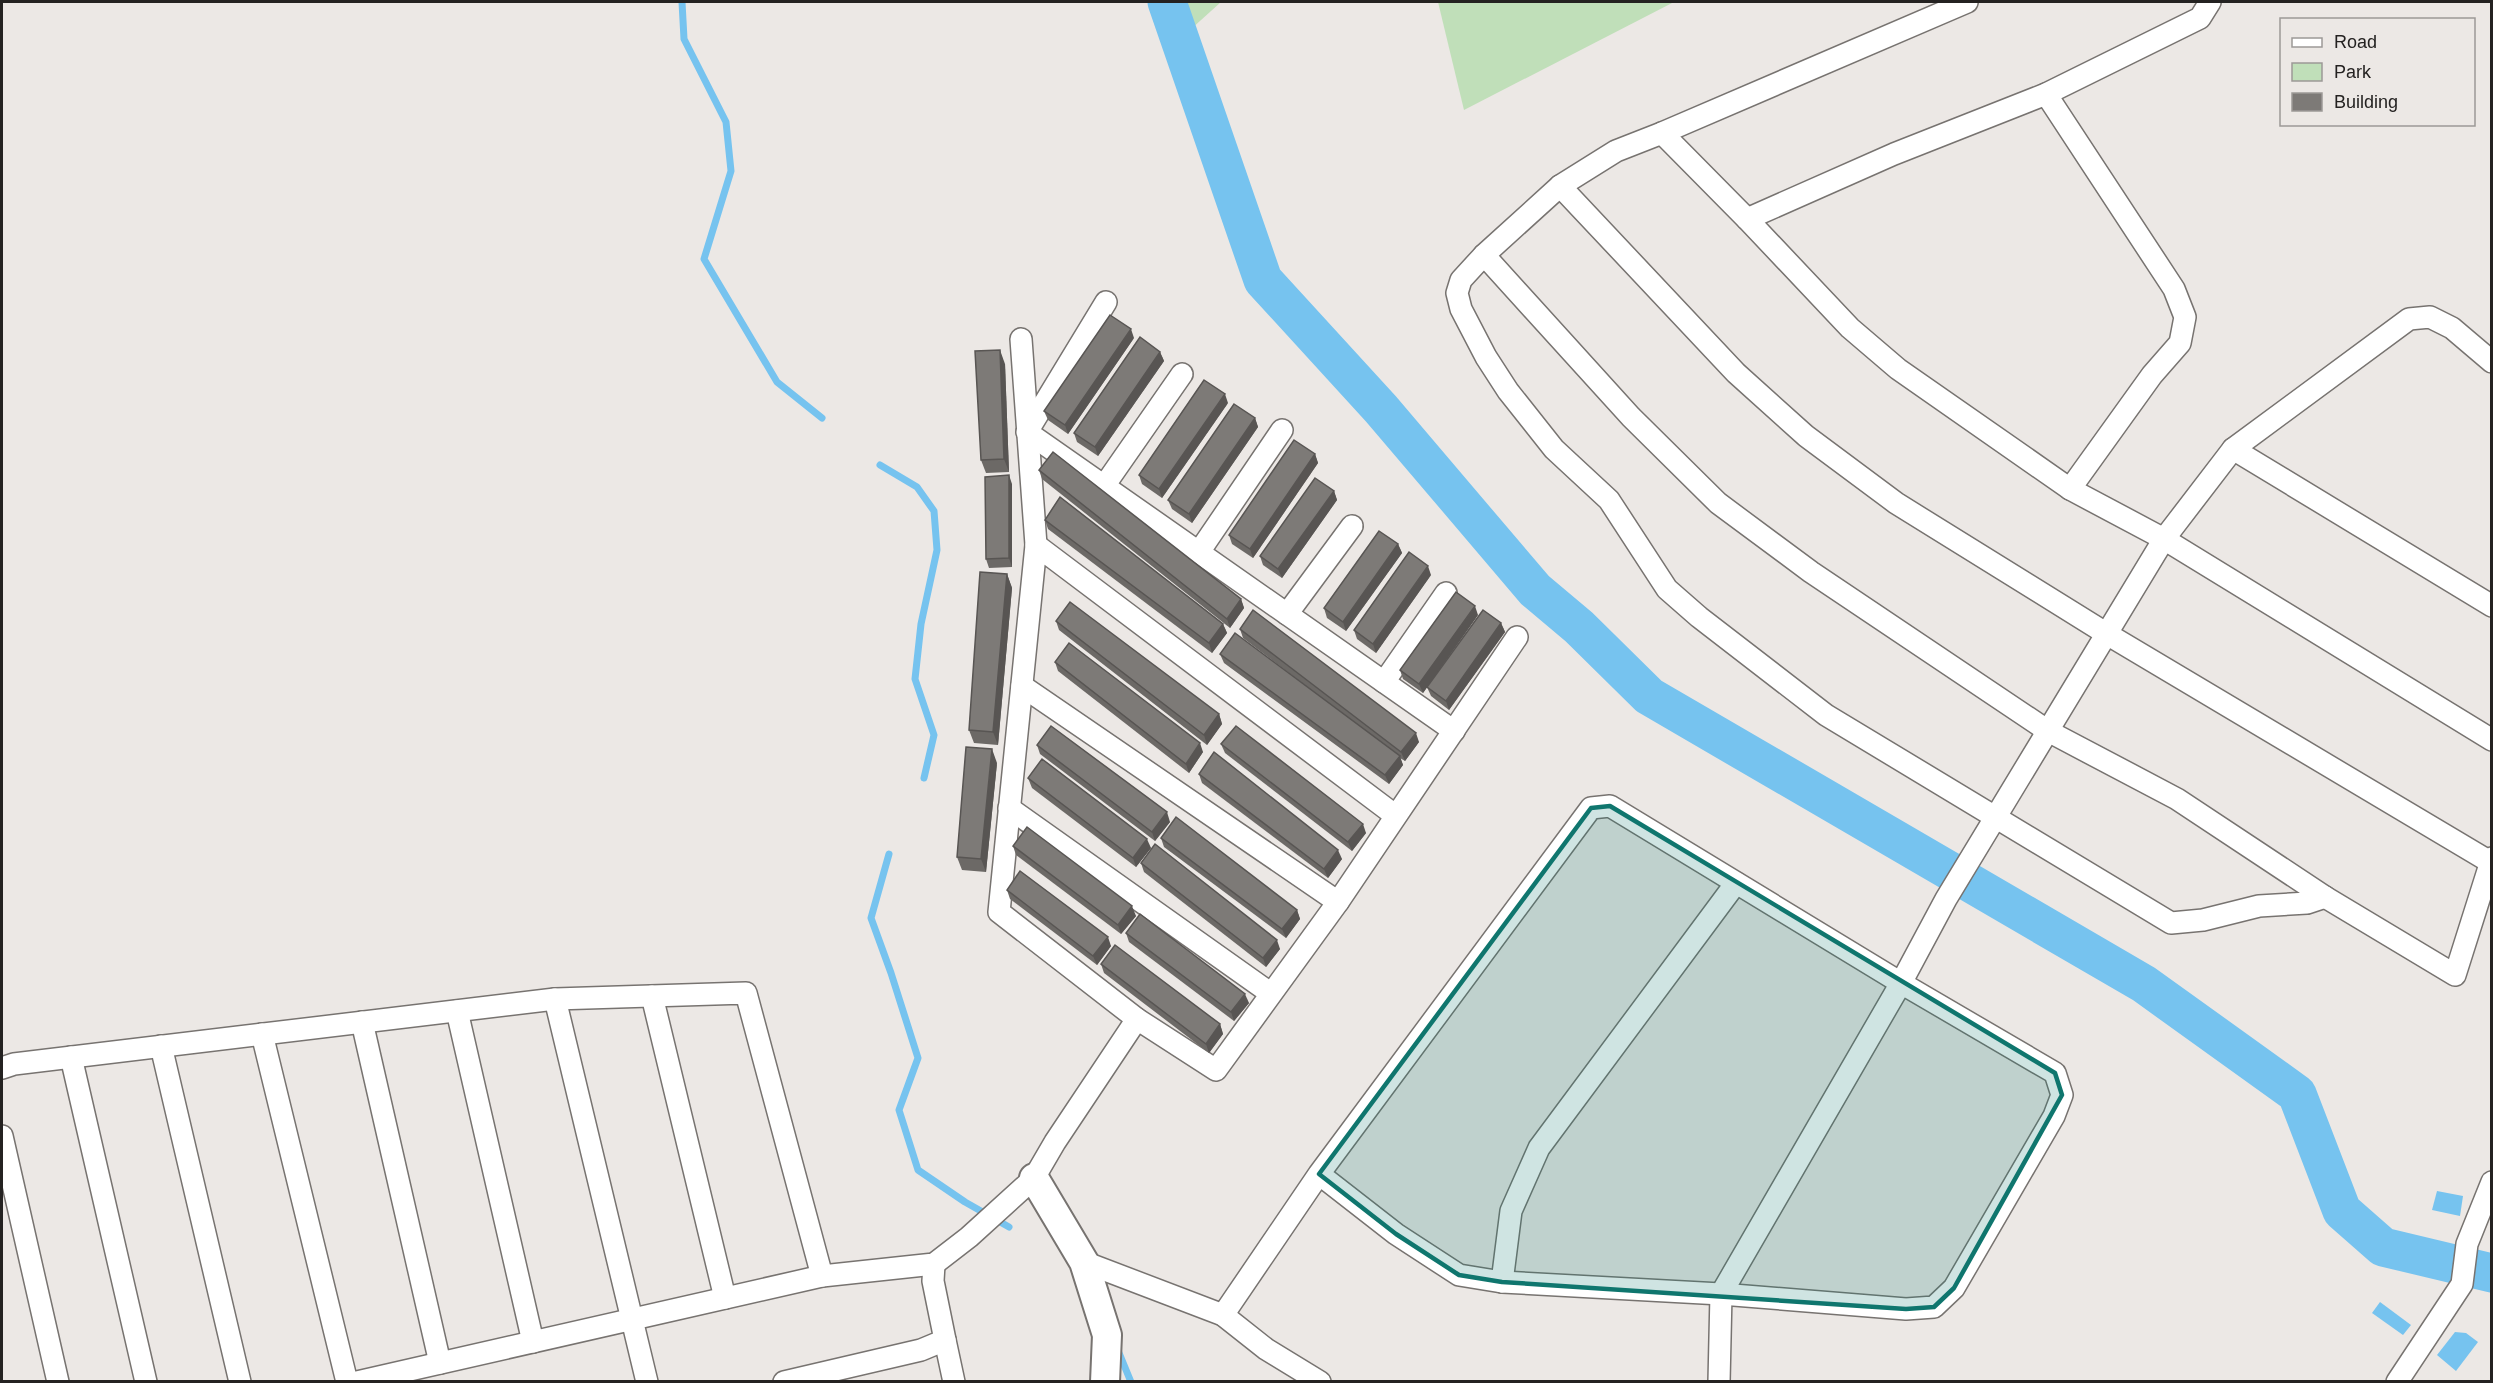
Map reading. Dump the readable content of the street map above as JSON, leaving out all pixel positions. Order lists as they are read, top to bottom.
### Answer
{
  "legend": ["Road", "Park", "Building"]
}
